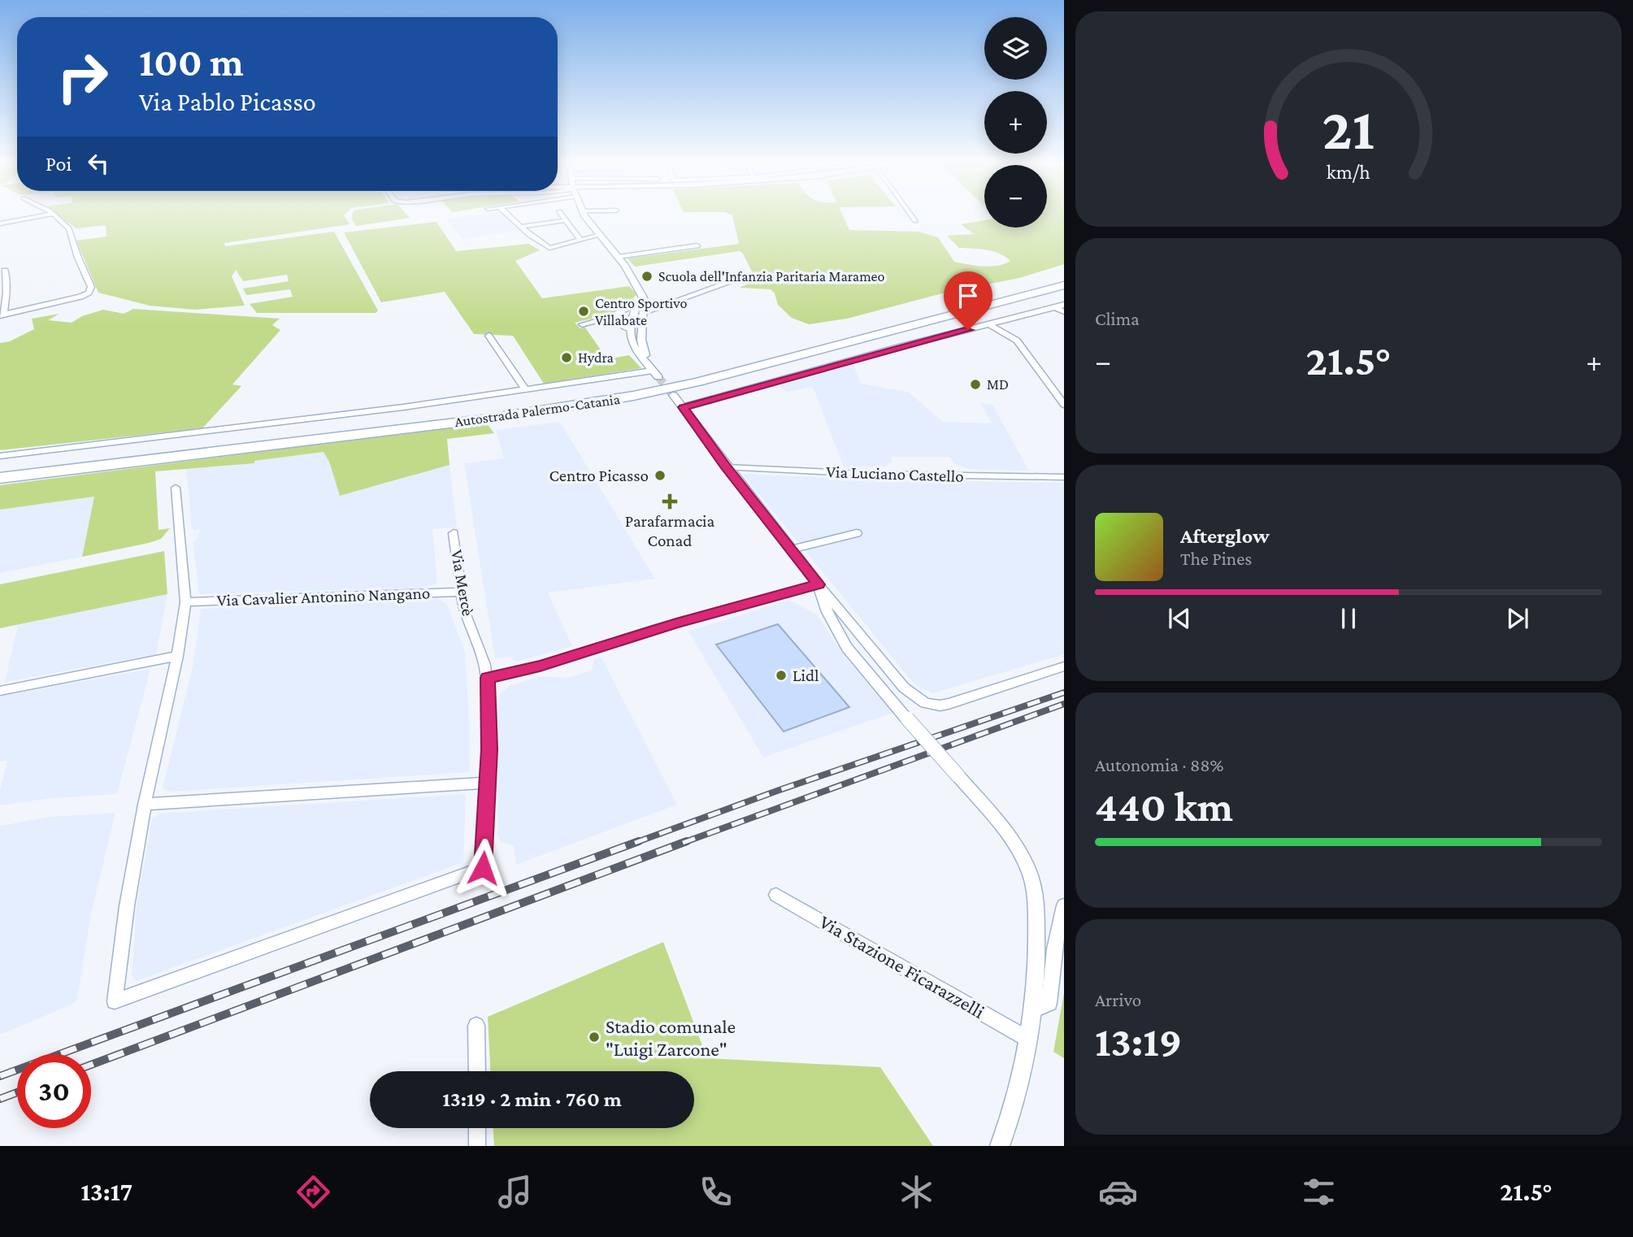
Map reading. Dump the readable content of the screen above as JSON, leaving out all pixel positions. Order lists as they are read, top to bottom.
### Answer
{
  "streets": {
    "highway": ["Autostrada Palermo-Catania"],
    "street": [
      "Via Luciano Castello",
      "Via Mercè",
      "Via Cavalier Antonino Nangano",
      "Via Stazione Ficarazzelli"
    ]
  },
  "crossings": [
    ["Via Mercè", "Via Cavalier Antonino Nangano"]
  ],
  "places": {
    "other": [
      "Scuola dell'Infanzia Paritaria Marameo",
      "Centro Sportivo Villabate",
      "Hydra",
      "MD",
      "Centro Picasso",
      "Lidl",
      "Stadio comunale \"Luigi Zarcone\""
    ],
    "health": ["Parafarmacia Conad"]
  },
  "page": {
    "map_buttons": ["+", "−"],
    "turn": ["100 m", "Via Pablo Picasso"],
    "then": "Poi",
    "tile": [
      "Clima",
      ["Autonomia · 88%", "440 km"],
      ["Arrivo", "13:19"]
    ],
    "heat": ["−", "21.5°", "+"],
    "song": ["Afterglow", "The Pines"],
    "limit": "30",
    "trip": "13:19 · 2 min · 760 m",
    "tabs": ["13:17", "21.5°"],
    "gauge": ["21", "km/h"]
  }
}
